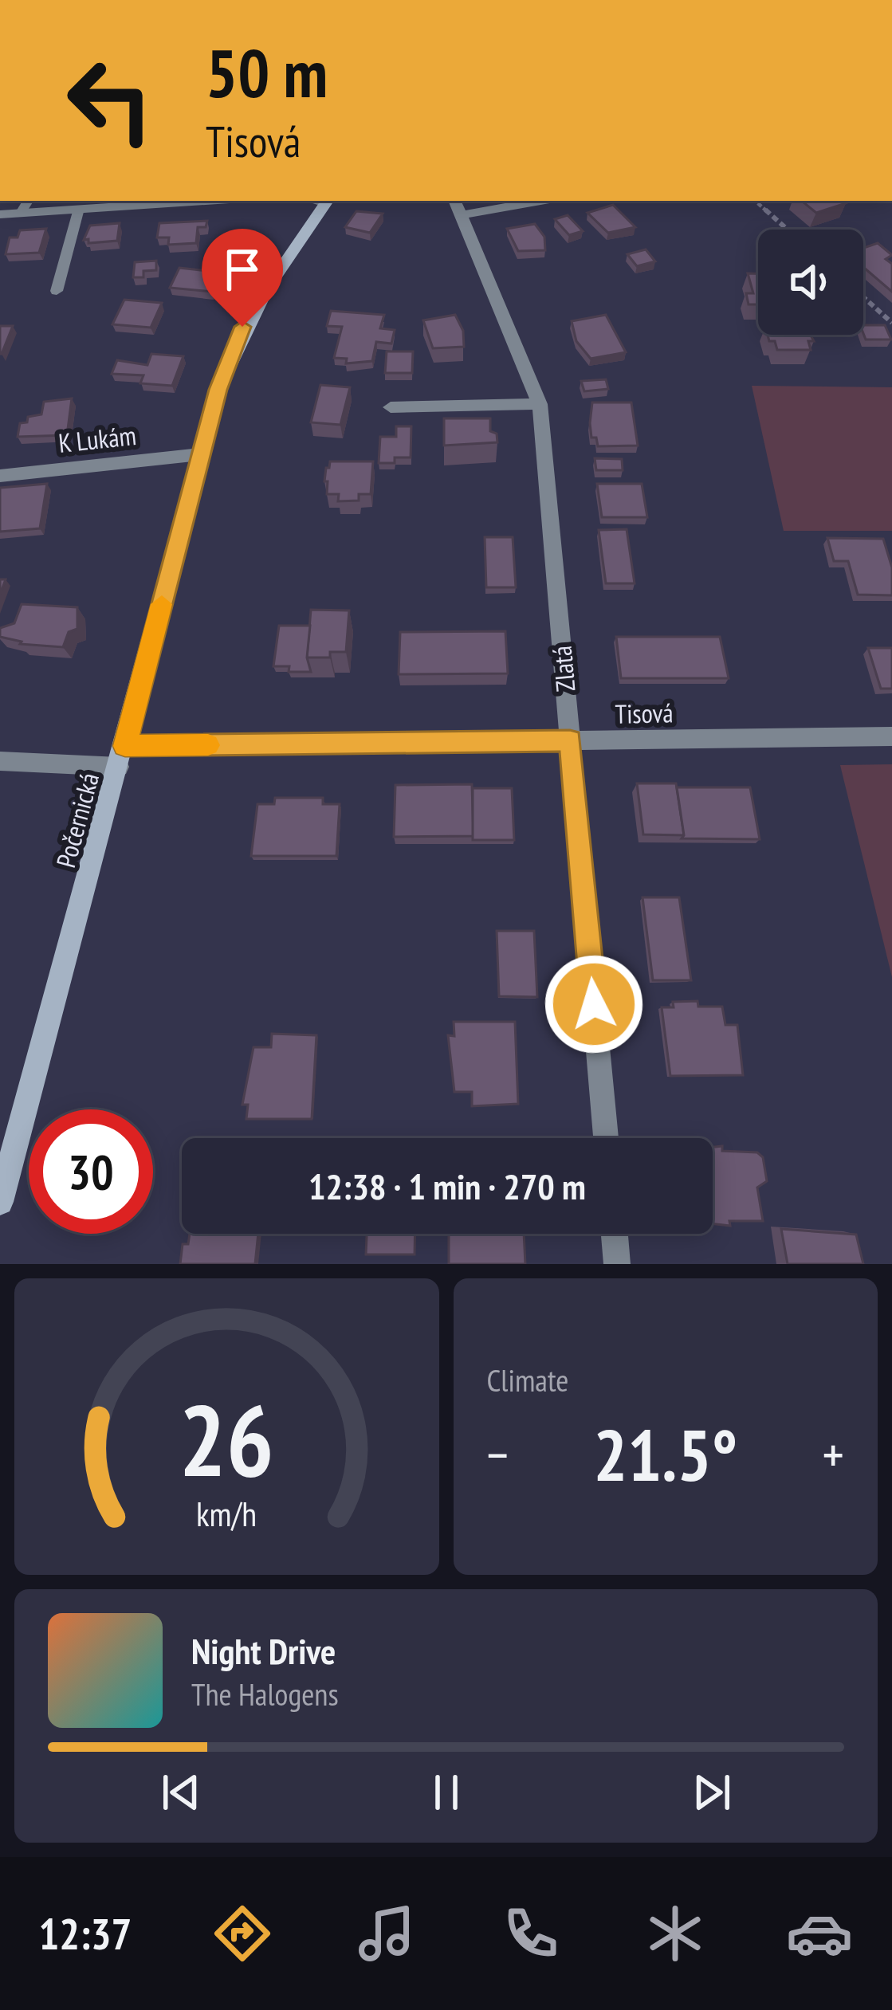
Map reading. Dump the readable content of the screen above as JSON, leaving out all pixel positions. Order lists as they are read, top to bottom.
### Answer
{
  "streets": {
    "street": [
      "K Lukám",
      "Zlatá",
      "Tisová",
      "Počernická"
    ]
  },
  "crossings": [
    ["K Lukám", "Počernická"],
    ["Zlatá", "Tisová"],
    ["Tisová", "Počernická"]
  ],
  "page": {
    "turn": ["50 m", "Tisová"],
    "limit": "30",
    "trip": "12:38 · 1 min · 270 m",
    "tile": "Climate",
    "heat": ["−", "21.5°", "+"],
    "song": ["Night Drive", "The Halogens"],
    "tabs": "12:37",
    "gauge": ["26", "km/h"]
  }
}
